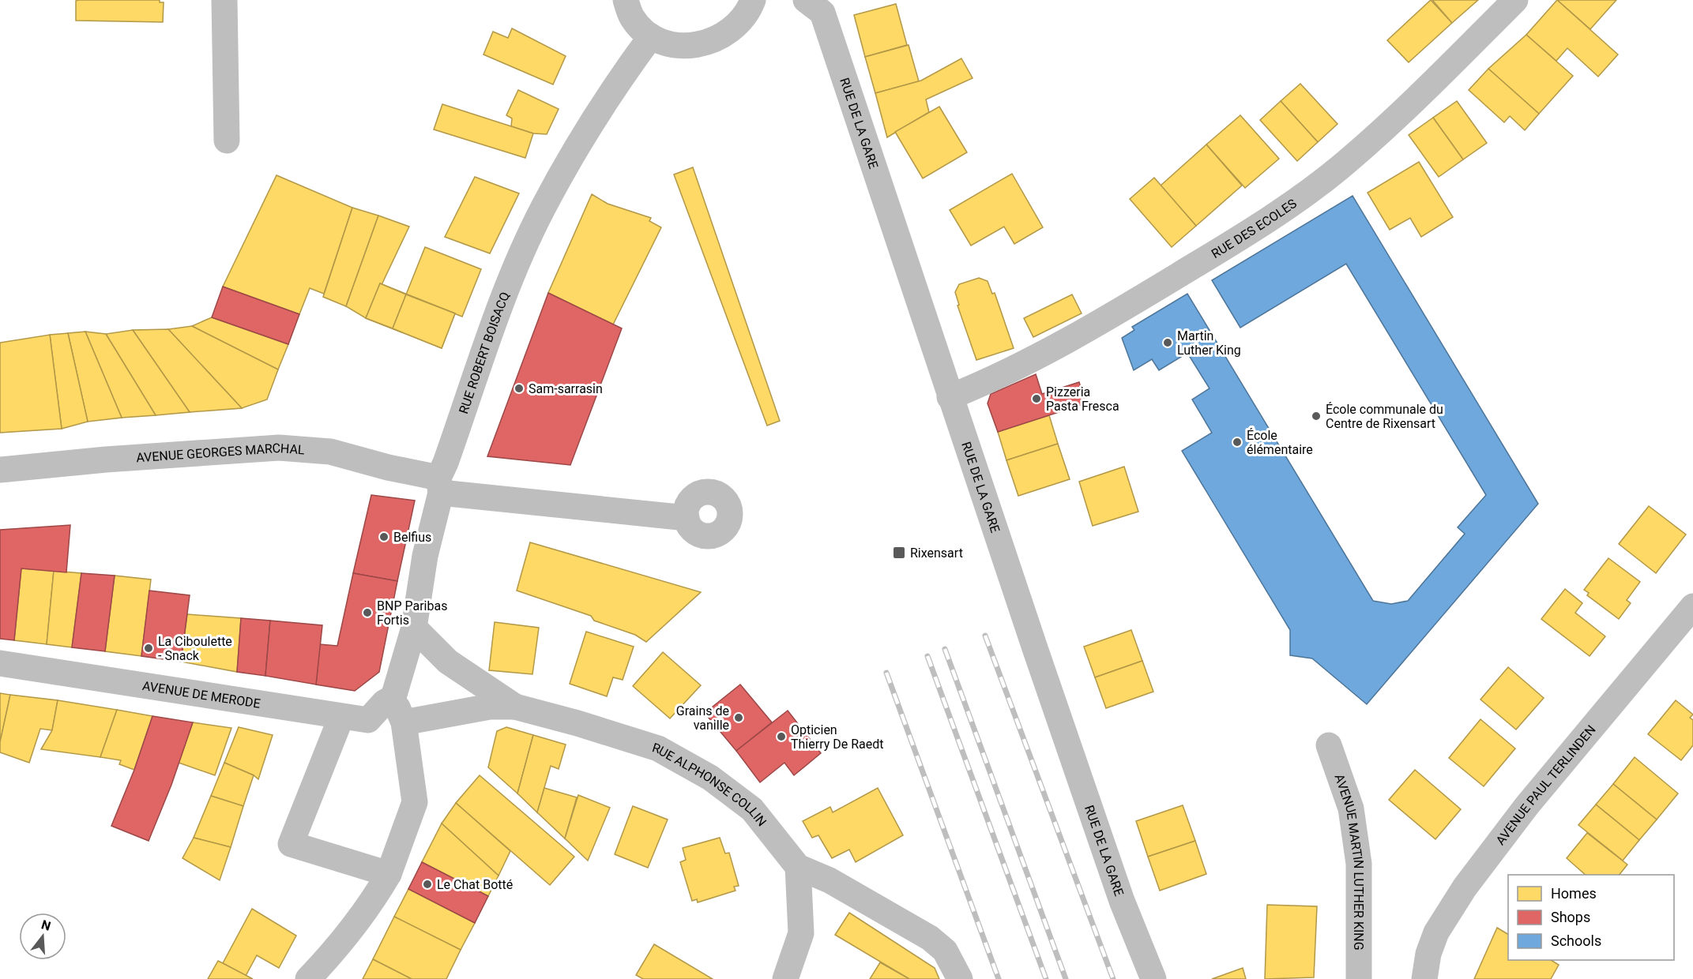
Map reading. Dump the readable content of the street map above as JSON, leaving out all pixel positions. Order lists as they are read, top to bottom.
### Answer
{
  "streets": {
    "street": [
      "RUE DE LA GARE",
      "RUE DES ECOLES",
      "RUE ROBERT BOISACQ",
      "AVENUE GEORGES MARCHAL",
      "AVENUE DE MERODE",
      "AVENUE PAUL TERLINDEN",
      "RUE ALPHONSE COLLIN",
      "AVENUE MARTIN LUTHER KING"
    ]
  },
  "crossings": [
    ["RUE DE LA GARE", "RUE DES ECOLES"],
    ["RUE ROBERT BOISACQ", "AVENUE GEORGES MARCHAL"],
    ["RUE ROBERT BOISACQ", "AVENUE DE MERODE"]
  ],
  "places": {
    "other": [
      "Martin Luther King",
      "Sam-sarrasin",
      "Pizzeria Pasta Fresca",
      "École communale du Centre de Rixensart",
      "École élémentaire",
      "Belfius",
      "BNP Paribas Fortis",
      "La Ciboulette - Snack",
      "Grains de vanille",
      "Opticien Thierry De Raedt",
      "Le Chat Botté"
    ],
    "transit": ["Rixensart"]
  },
  "legend": ["Homes", "Shops", "Schools"],
  "north": "top"
}
